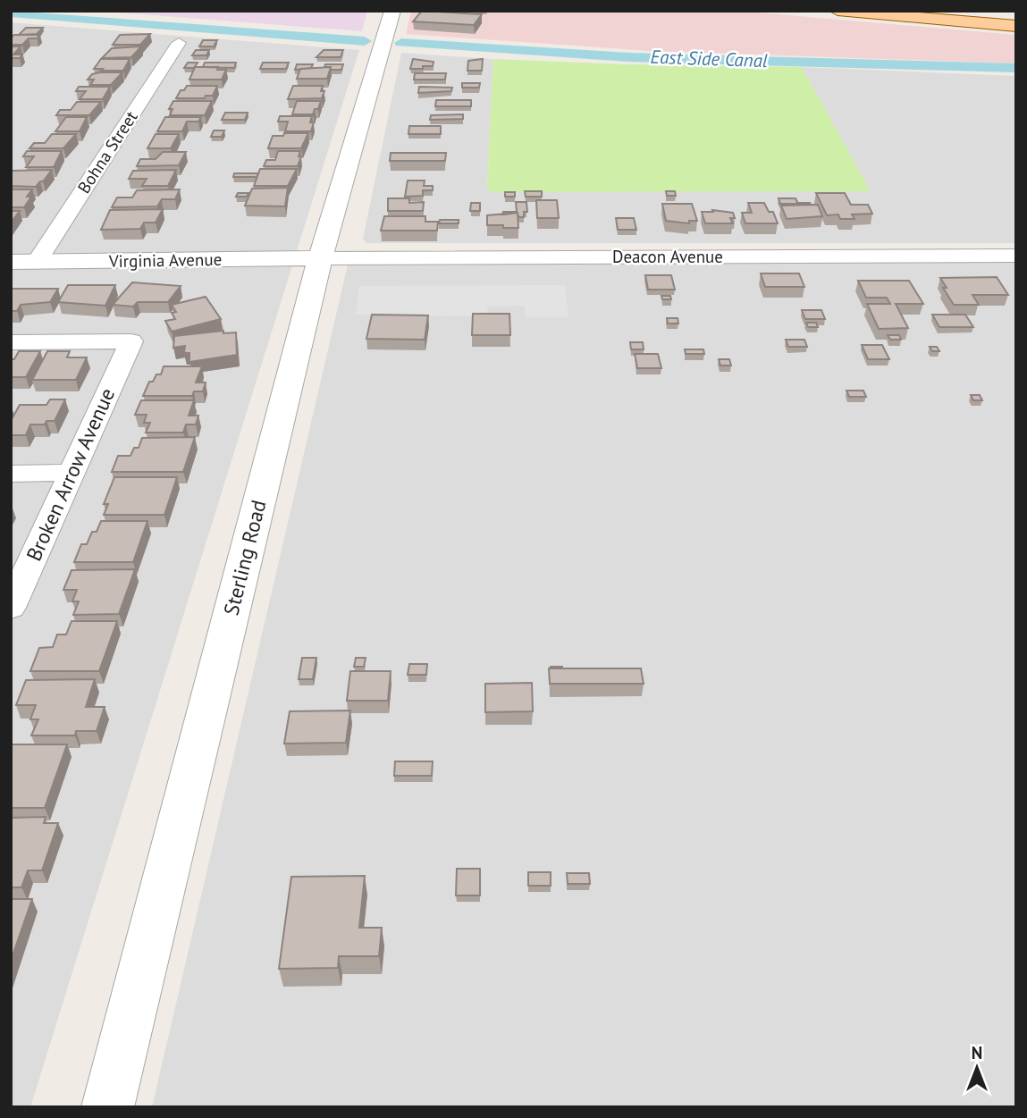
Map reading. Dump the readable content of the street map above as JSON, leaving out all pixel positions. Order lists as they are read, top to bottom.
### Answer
{
  "streets": {
    "street": [
      "Bohna Street",
      "Deacon Avenue",
      "Virginia Avenue",
      "Broken Arrow Avenue",
      "Sterling Road"
    ]
  },
  "crossings": [
    ["Bohna Street", "Virginia Avenue"],
    ["Deacon Avenue", "Virginia Avenue"],
    ["Deacon Avenue", "Sterling Road"],
    ["Virginia Avenue", "Sterling Road"]
  ],
  "water": ["East Side Canal"],
  "north": "top"
}
